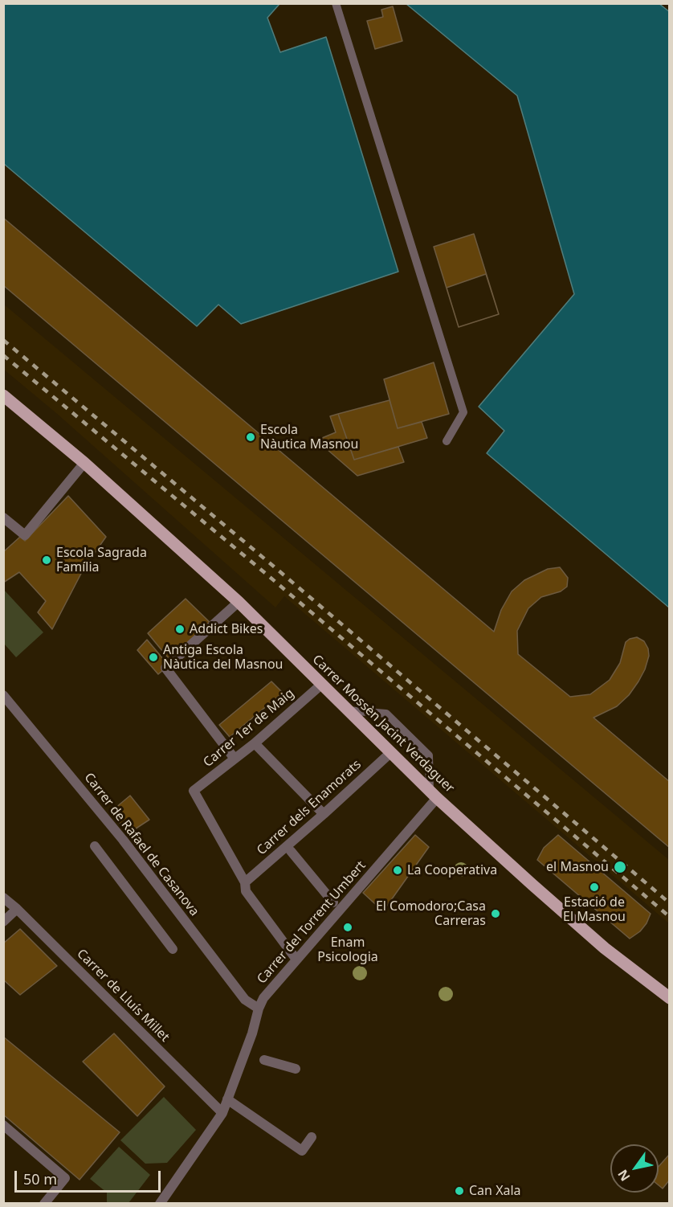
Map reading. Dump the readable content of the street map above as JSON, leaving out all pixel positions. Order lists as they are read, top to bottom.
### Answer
{
  "streets": {
    "main road": ["Carrer Mossèn Jacint Verdaguer"],
    "street": [
      "Carrer 1er de Maig",
      "Carrer dels Enamorats",
      "Carrer de Rafael de Casanova",
      "Carrer del Torrent Umbert",
      "Carrer de Lluís Millet"
    ]
  },
  "crossings": [
    ["Carrer Mossèn Jacint Verdaguer", "Carrer 1er de Maig"],
    ["Carrer Mossèn Jacint Verdaguer", "Carrer dels Enamorats"],
    ["Carrer Mossèn Jacint Verdaguer", "Carrer del Torrent Umbert"],
    ["Carrer 1er de Maig", "Carrer dels Enamorats"],
    ["Carrer de Rafael de Casanova", "Carrer del Torrent Umbert"],
    ["Carrer del Torrent Umbert", "Carrer de Lluís Millet"]
  ],
  "places": [
    "Escola Nàutica Masnou",
    "Escola Sagrada Família",
    "Addict Bikes",
    "Antiga Escola Nàutica del Masnou",
    "el Masnou",
    "La Cooperativa",
    "Estació de El Masnou",
    "El Comodoro;Casa Carreras",
    "Enam Psicologia",
    "Can Xala"
  ],
  "scale_bar": "50 m",
  "north": "bottom left"
}
